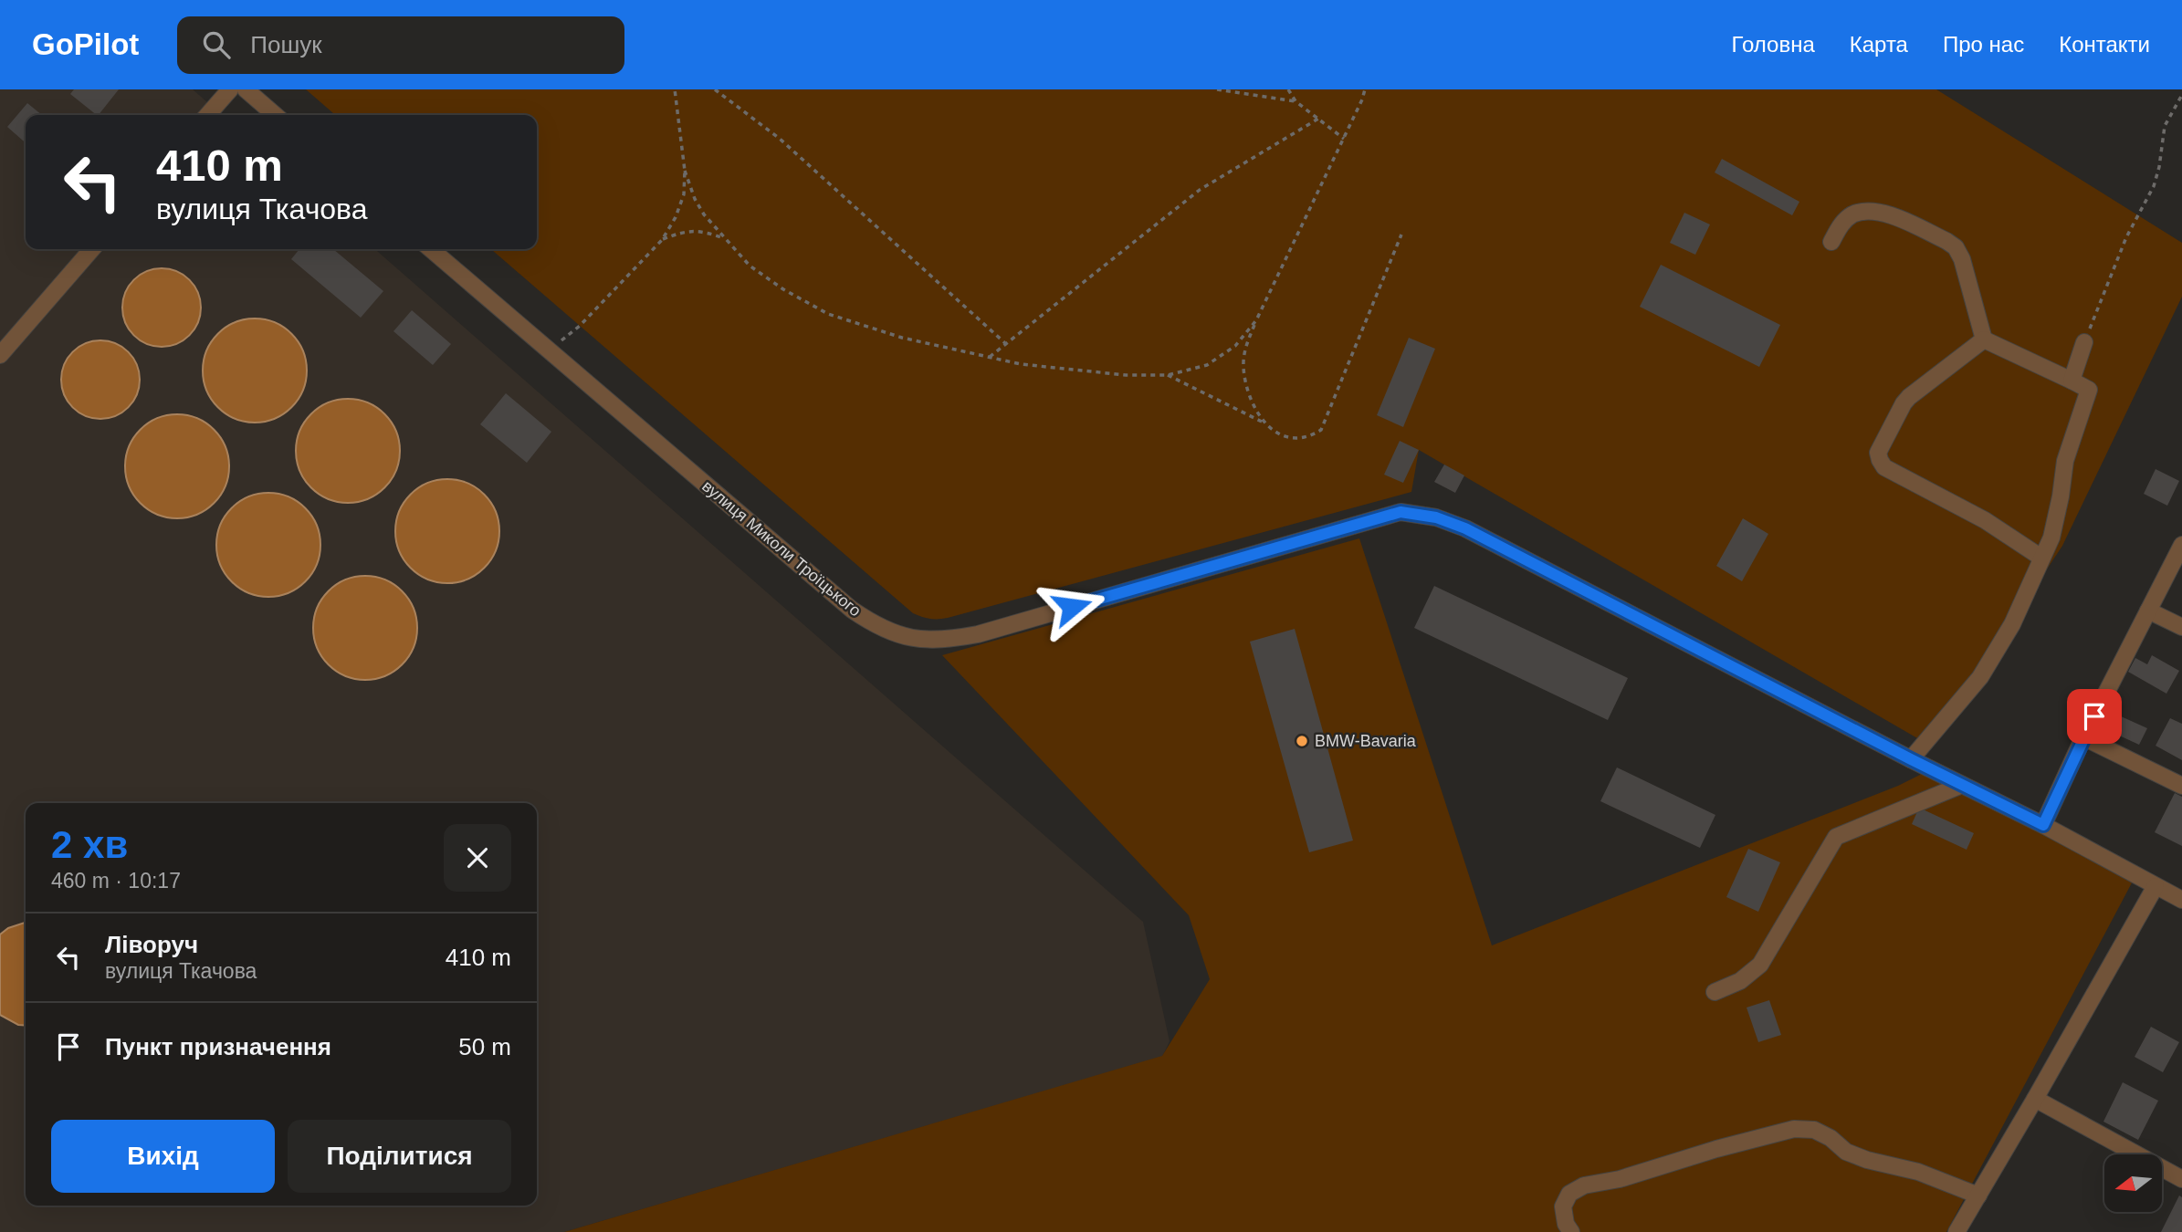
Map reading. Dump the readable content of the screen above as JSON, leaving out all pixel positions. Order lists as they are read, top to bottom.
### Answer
{
  "streets": {
    "street": ["вулиця Миколи Троїцького"]
  },
  "places": ["BMW-Bavaria"],
  "north": "left",
  "page": {
    "header": "GoPilot",
    "search": "Пошук",
    "nav": [
      "Головна",
      "Карта",
      "Про нас",
      "Контакти"
    ],
    "turn": ["410 m", "вулиця Ткачова"],
    "heading": ["2 хв", "460 m · 10:17"],
    "list": [
      {
        "name": "Ліворуч",
        "note": "вулиця Ткачова",
        "value": "410 m"
      },
      {
        "name": "Пункт призначення",
        "value": "50 m"
      }
    ],
    "buttons": ["Вихід", "Поділитися"]
  }
}
